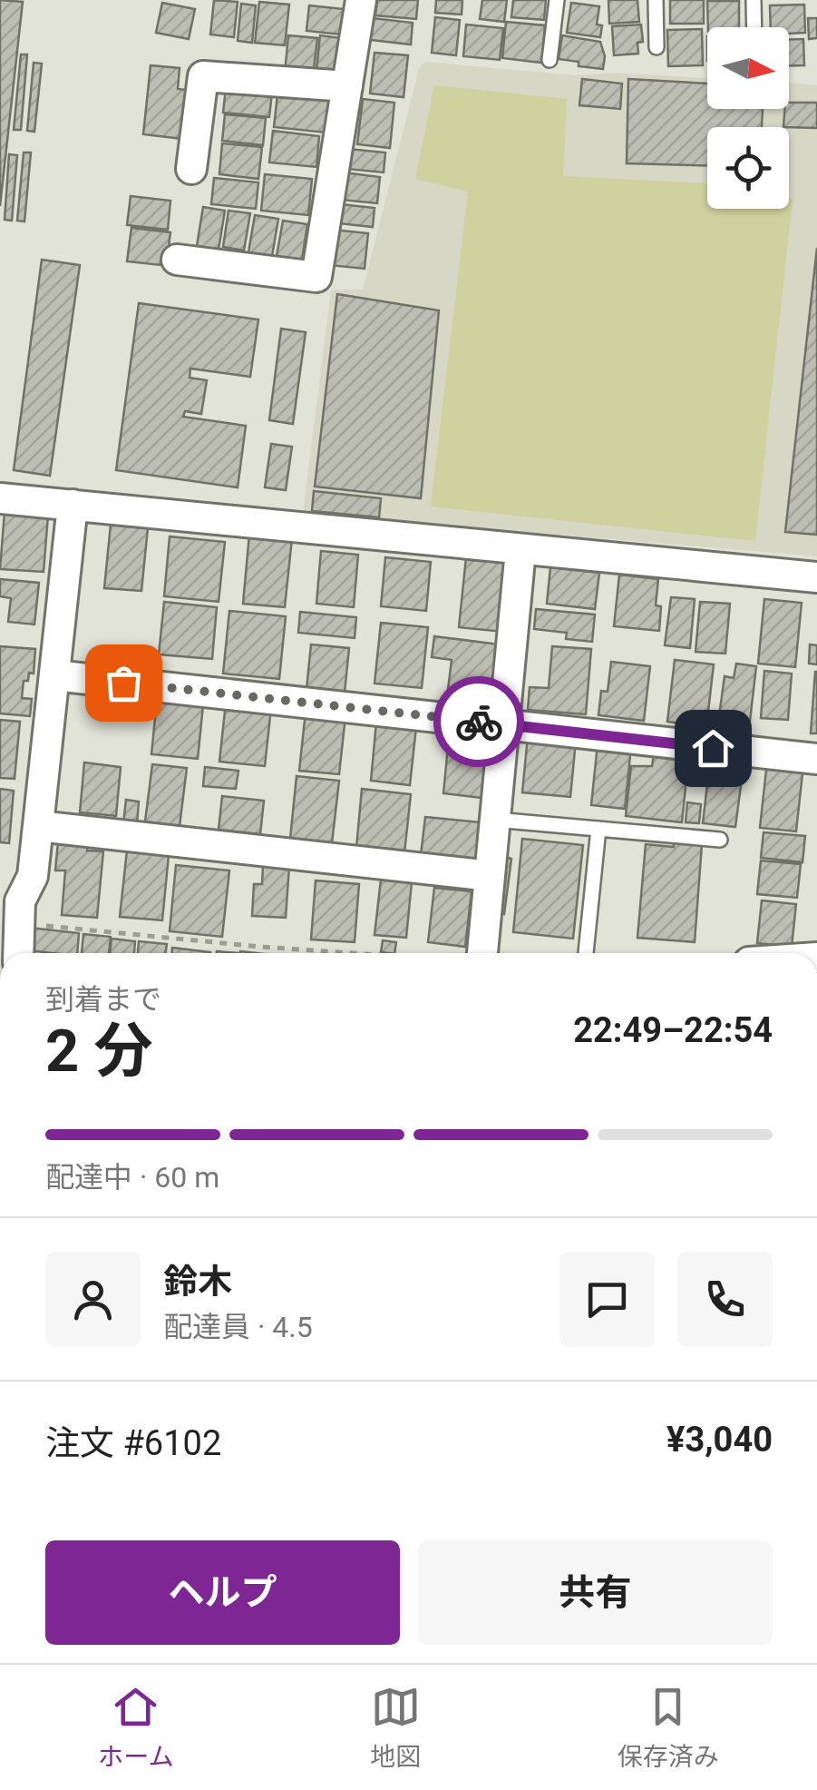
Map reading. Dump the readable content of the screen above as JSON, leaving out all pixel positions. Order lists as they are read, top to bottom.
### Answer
{
  "north": "right",
  "page": {
    "heading": ["2 分", "到着まで", "22:49–22:54"],
    "panel": [
      "鈴木",
      "配達員 · 4.5",
      "注文 #6102",
      "¥3,040"
    ],
    "bar": "配達中 · 60 m",
    "buttons": ["ヘルプ", "共有"],
    "tabs": ["ホーム", "地図", "保存済み"]
  }
}
